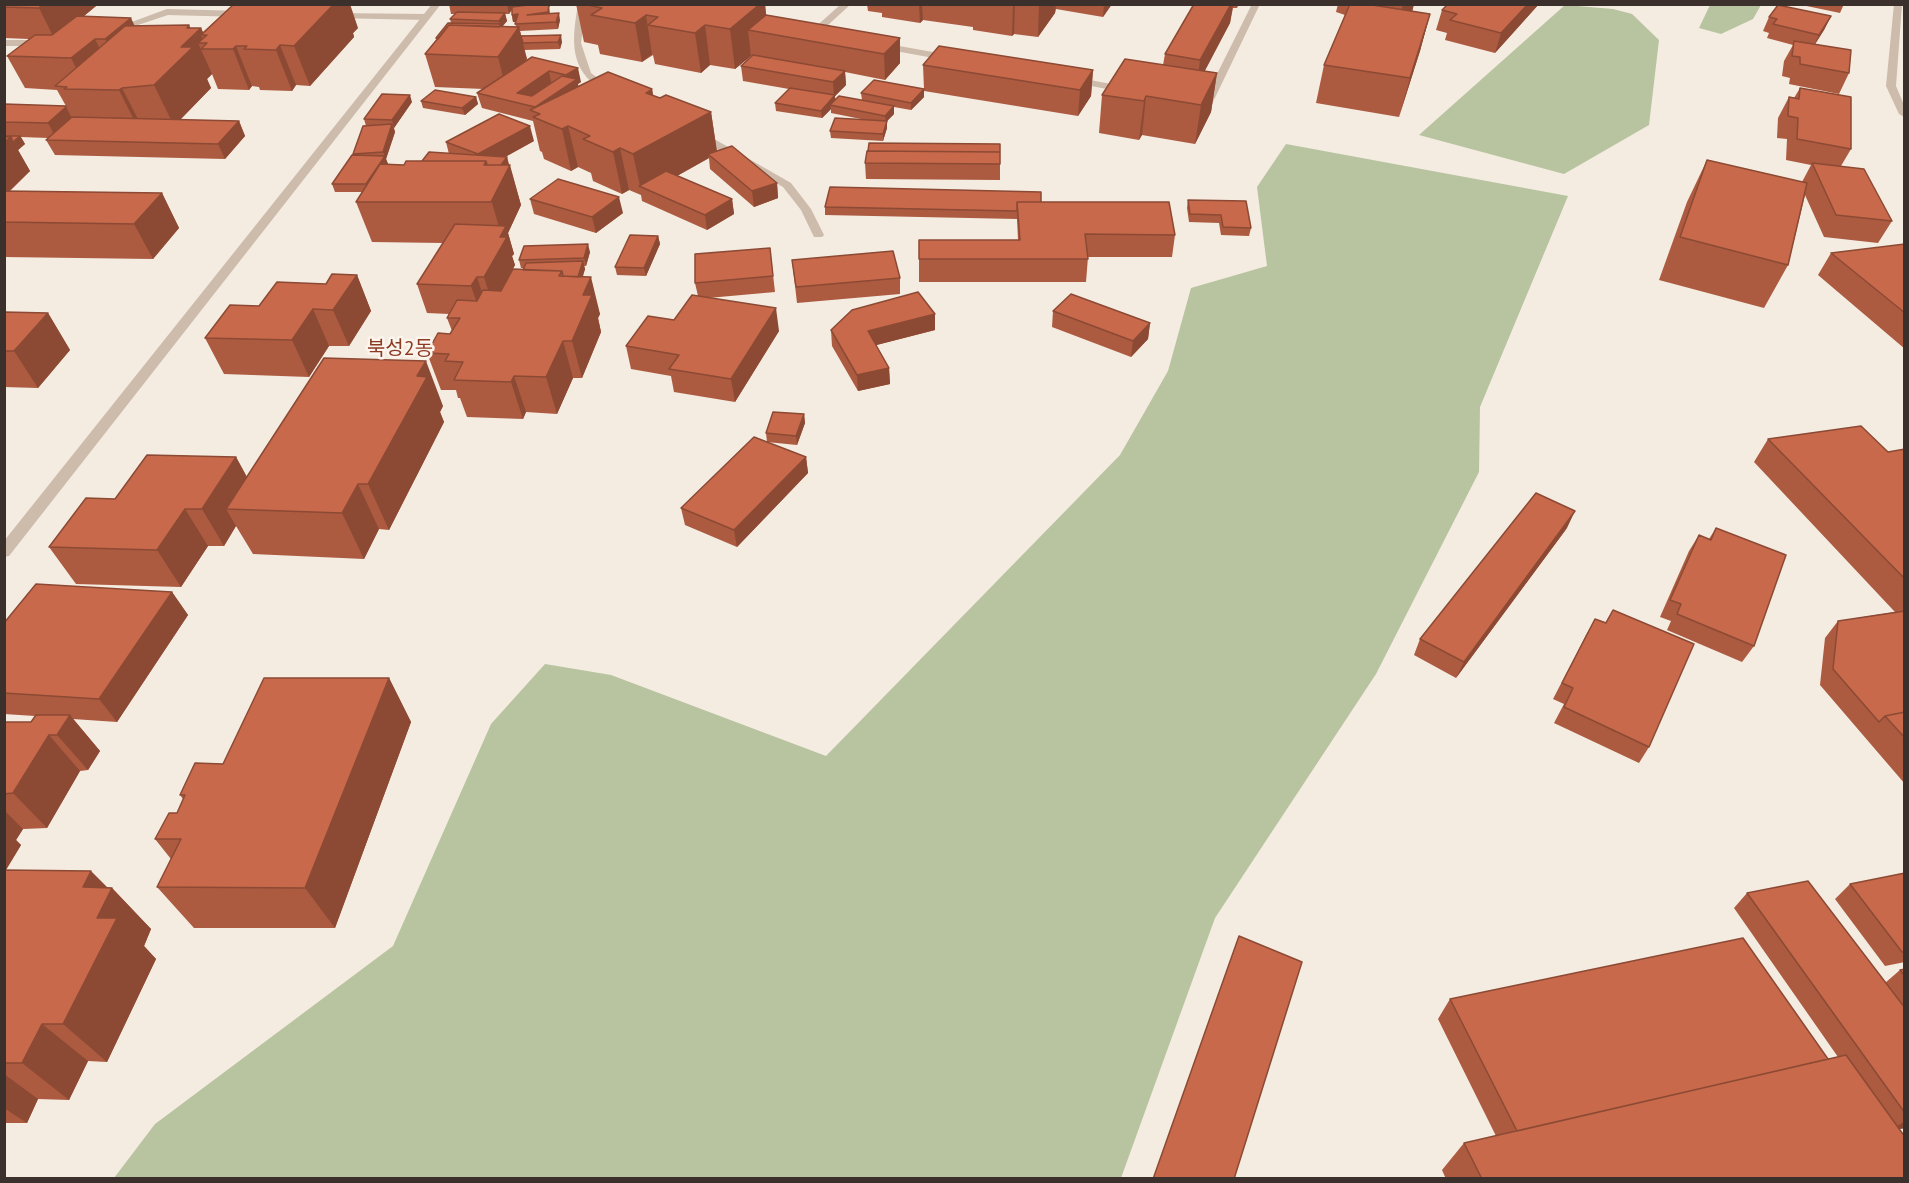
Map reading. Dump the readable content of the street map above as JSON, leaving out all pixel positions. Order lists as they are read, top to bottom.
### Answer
{
  "districts": ["북성2동"]
}
